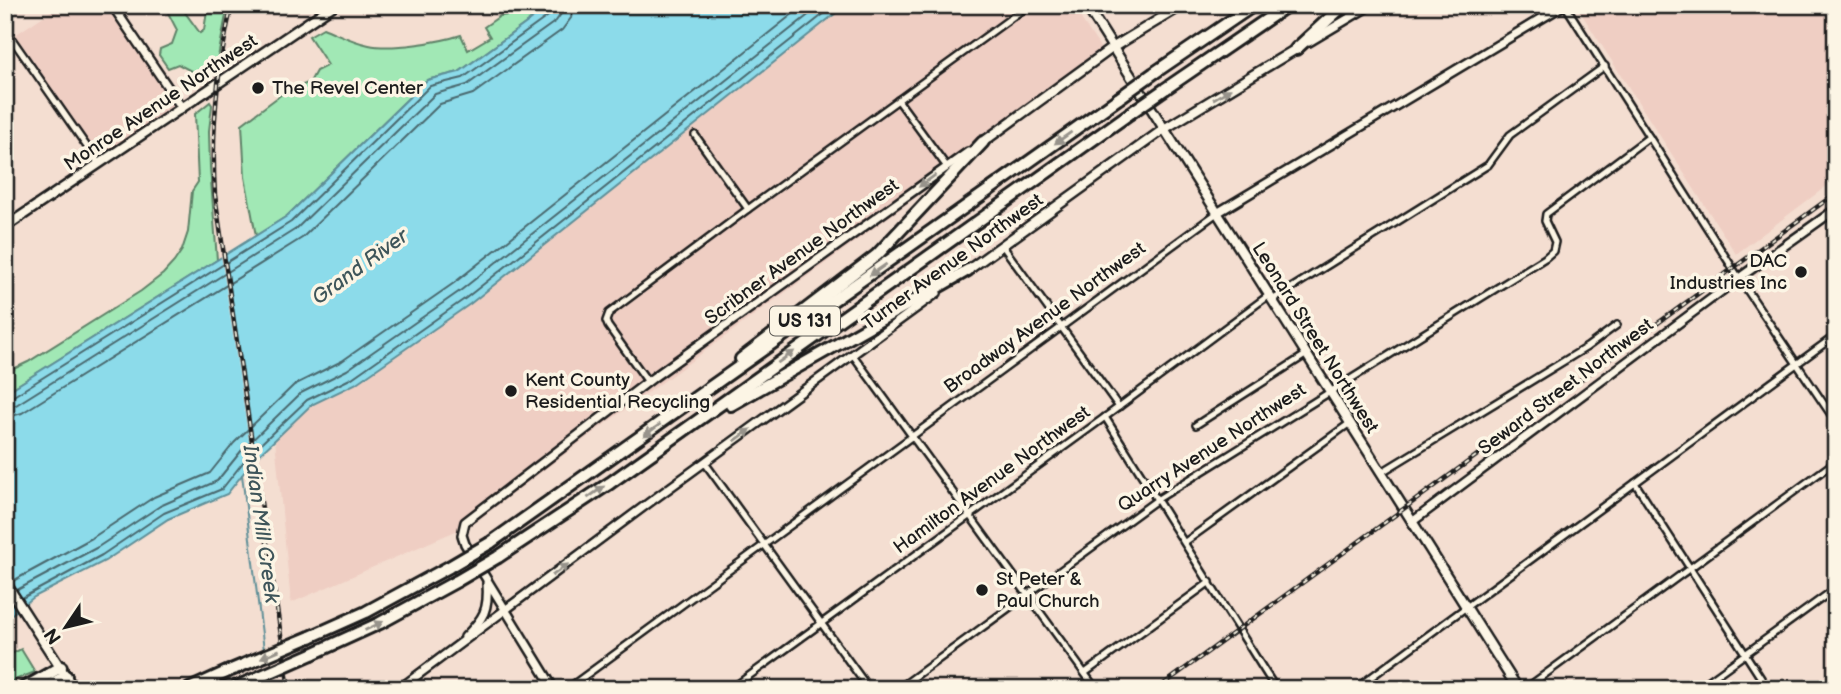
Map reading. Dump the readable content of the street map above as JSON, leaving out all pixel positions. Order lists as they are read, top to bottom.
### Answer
{
  "streets": {
    "highway": ["US 131"],
    "main road": [
      "Monroe Avenue Northwest",
      "Scribner Avenue Northwest",
      "Turner Avenue Northwest",
      "Leonard Street Northwest"
    ],
    "street": [
      "Broadway Avenue Northwest",
      "Seward Street Northwest",
      "Quarry Avenue Northwest",
      "Hamilton Avenue Northwest"
    ]
  },
  "crossings": [
    ["Scribner Avenue Northwest", "Leonard Street Northwest"],
    ["Turner Avenue Northwest", "Leonard Street Northwest"],
    ["Broadway Avenue Northwest", "Leonard Street Northwest"],
    ["Leonard Street Northwest", "Seward Street Northwest"],
    ["Leonard Street Northwest", "Quarry Avenue Northwest"],
    ["Leonard Street Northwest", "Hamilton Avenue Northwest"]
  ],
  "one_way": ["Scribner Avenue Northwest", "Turner Avenue Northwest"],
  "water": ["Grand River", "Indian Mill Creek"],
  "places": [
    "The Revel Center",
    "DAC Industries Inc",
    "Kent County Residential Recycling",
    "St Peter & Paul Church"
  ],
  "north": "bottom left"
}
